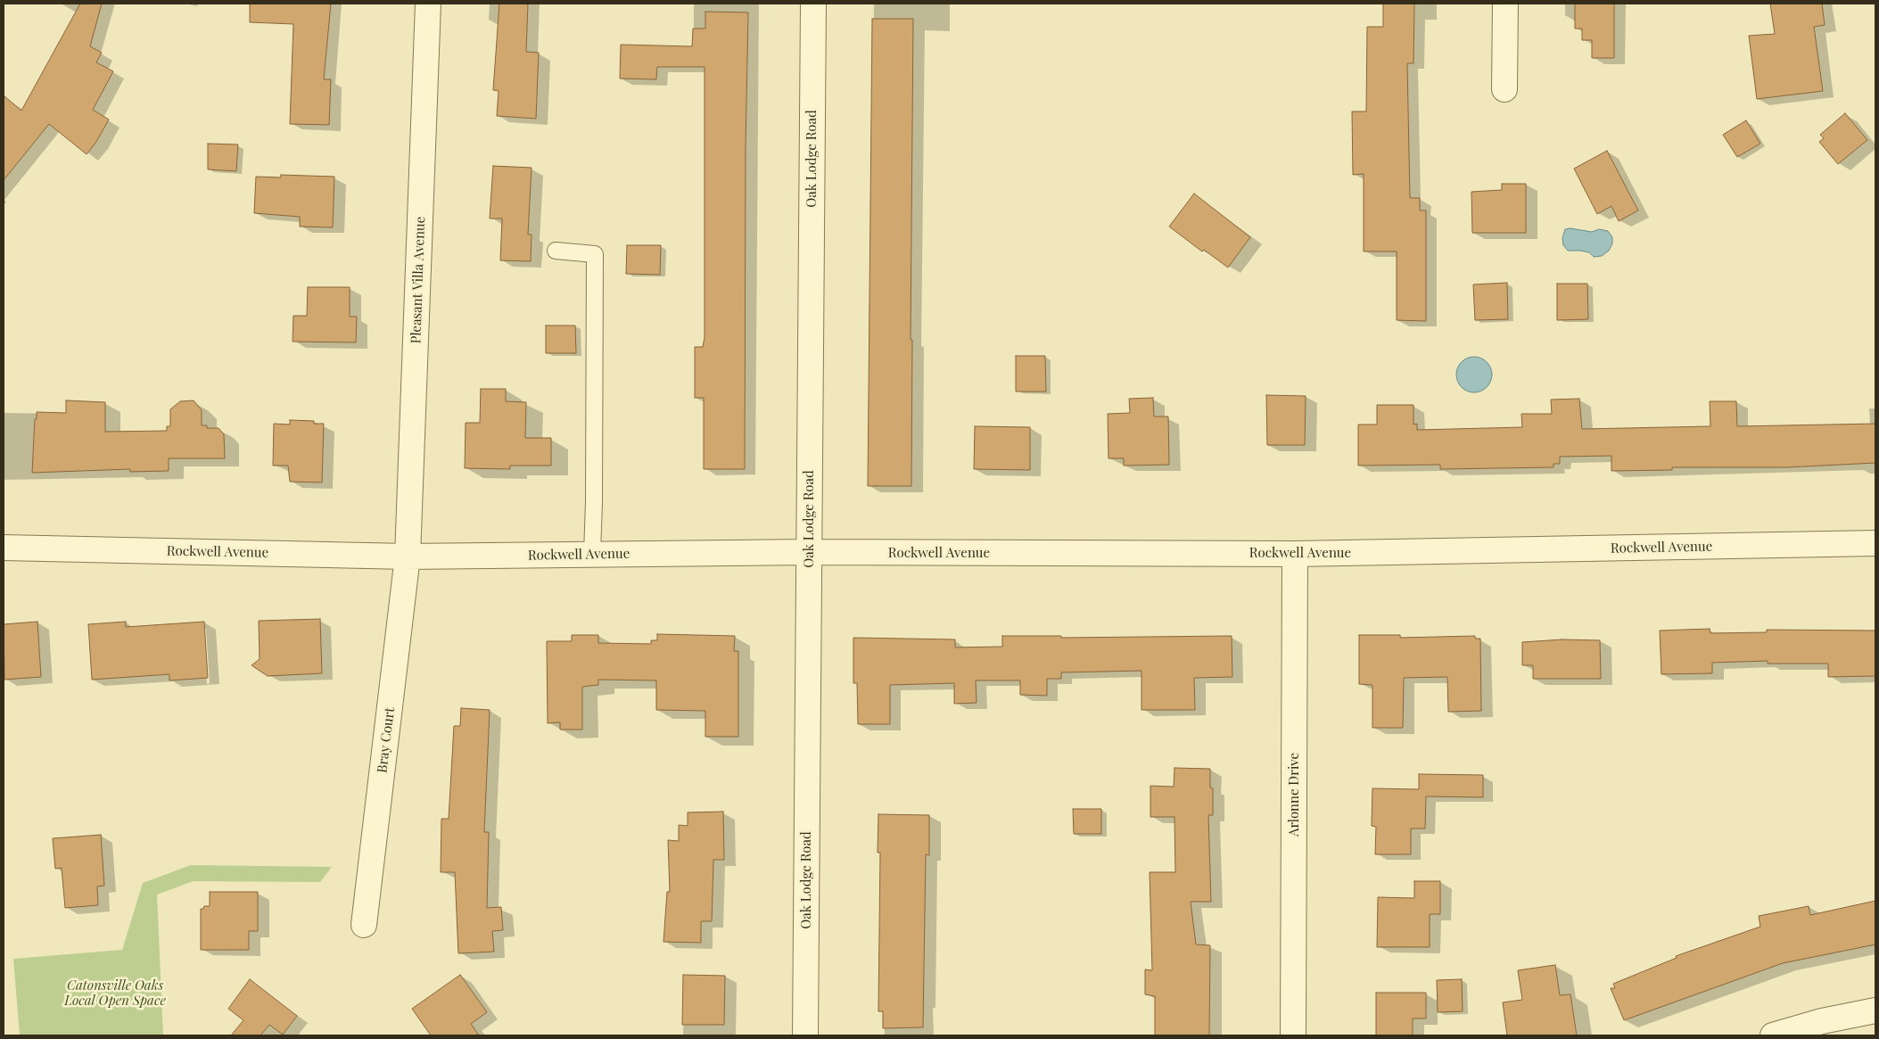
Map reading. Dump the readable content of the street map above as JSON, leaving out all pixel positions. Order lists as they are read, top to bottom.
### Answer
{
  "streets": {
    "street": [
      "Oak Lodge Road",
      "Pleasant Villa Avenue",
      "Rockwell Avenue",
      "Bray Court",
      "Arlonne Drive"
    ]
  },
  "crossings": [
    ["Oak Lodge Road", "Rockwell Avenue"],
    ["Pleasant Villa Avenue", "Rockwell Avenue"],
    ["Pleasant Villa Avenue", "Bray Court"],
    ["Rockwell Avenue", "Bray Court"],
    ["Rockwell Avenue", "Arlonne Drive"]
  ],
  "parks": ["Catonsville Oaks Local Open Space"]
}
